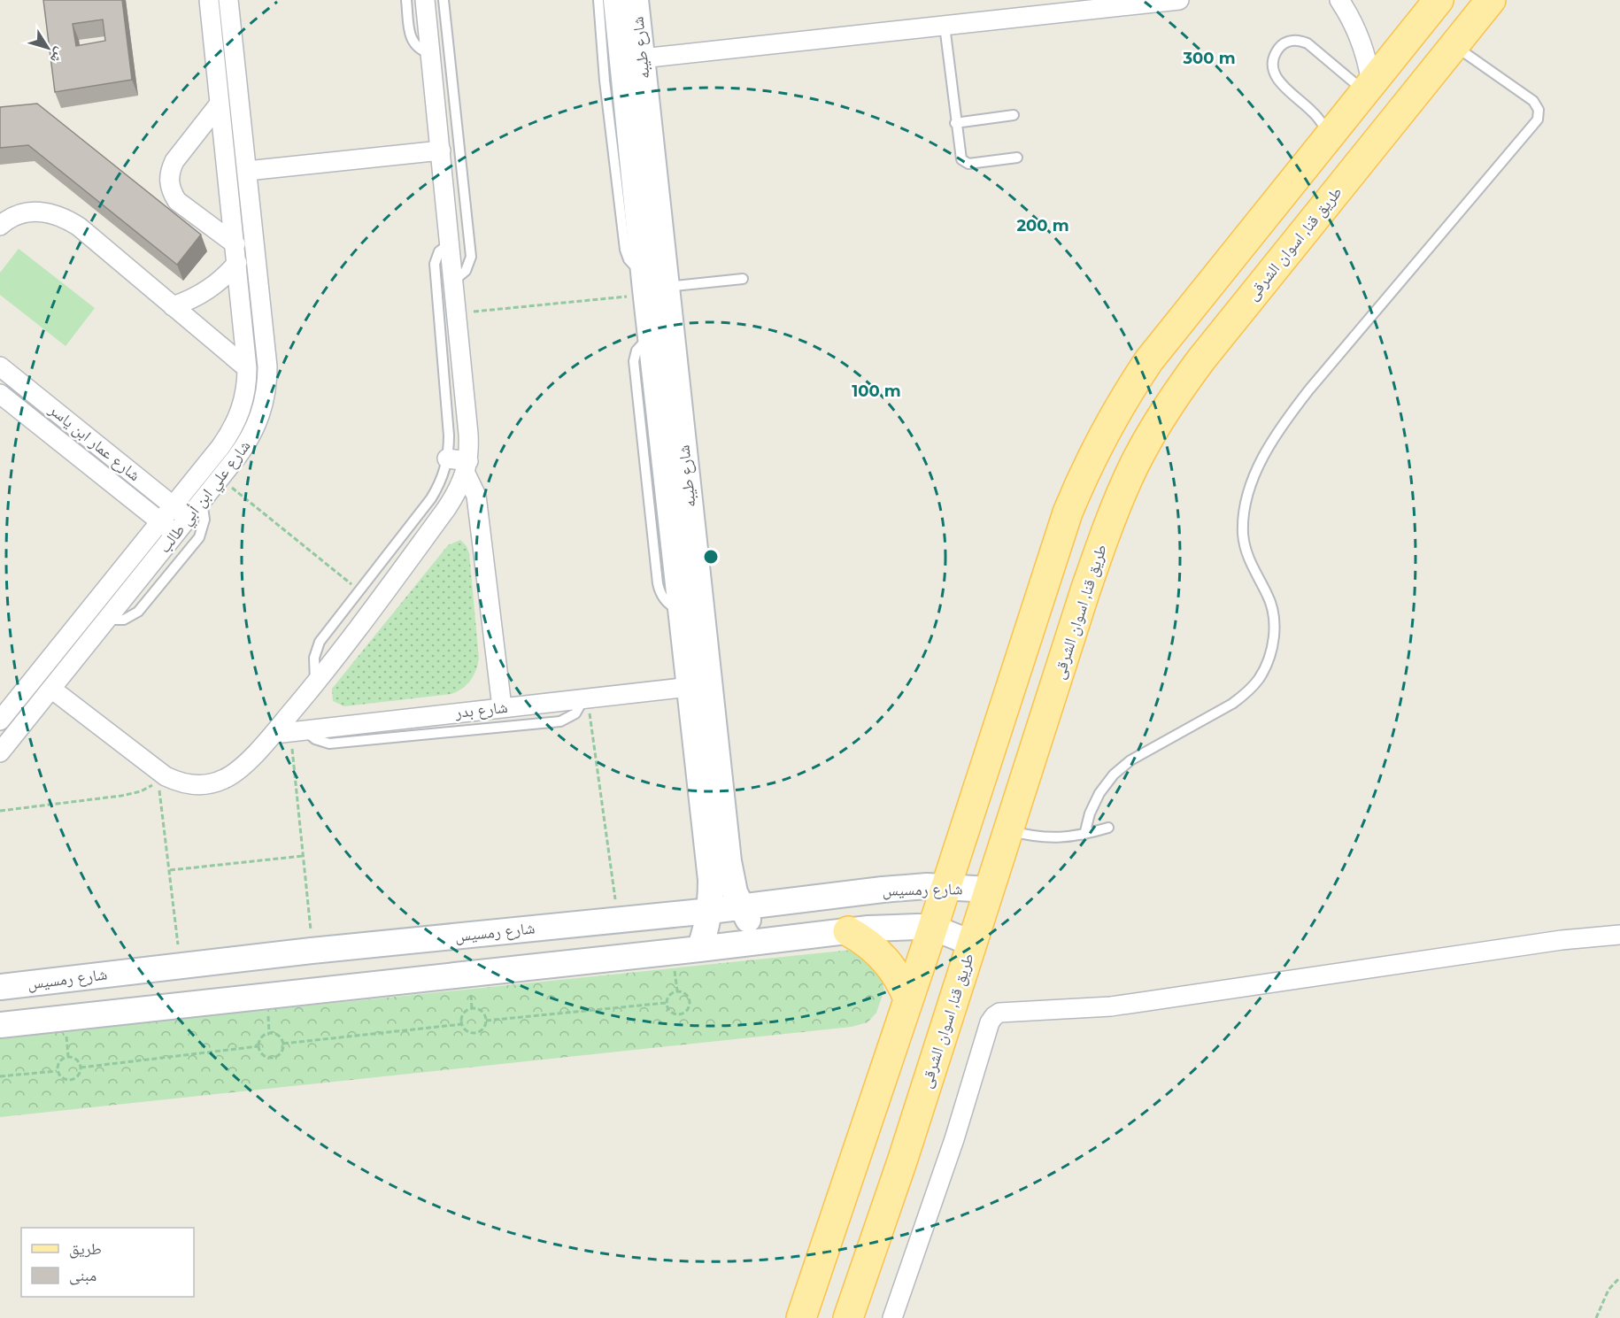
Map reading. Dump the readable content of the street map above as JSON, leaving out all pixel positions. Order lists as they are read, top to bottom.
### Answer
{
  "streets": {
    "main road": ["شارع طيبه", "طريق قنا, اسوان الشرقى", "شارع رمسيس"],
    "street": ["شارع عمار ابن ياسر", "شارع علي ابن أبي طالب", "شارع بدر"]
  },
  "crossings": [
    ["شارع طيبه", "شارع بدر"],
    ["شارع طيبه", "شارع رمسيس"],
    ["طريق قنا, اسوان الشرقى", "شارع رمسيس"],
    ["شارع عمار ابن ياسر", "شارع علي ابن أبي طالب"]
  ],
  "legend": ["طريق", "مبنى"],
  "north": "bottom right",
  "rings": ["300 m", "200 m", "100 m"]
}
